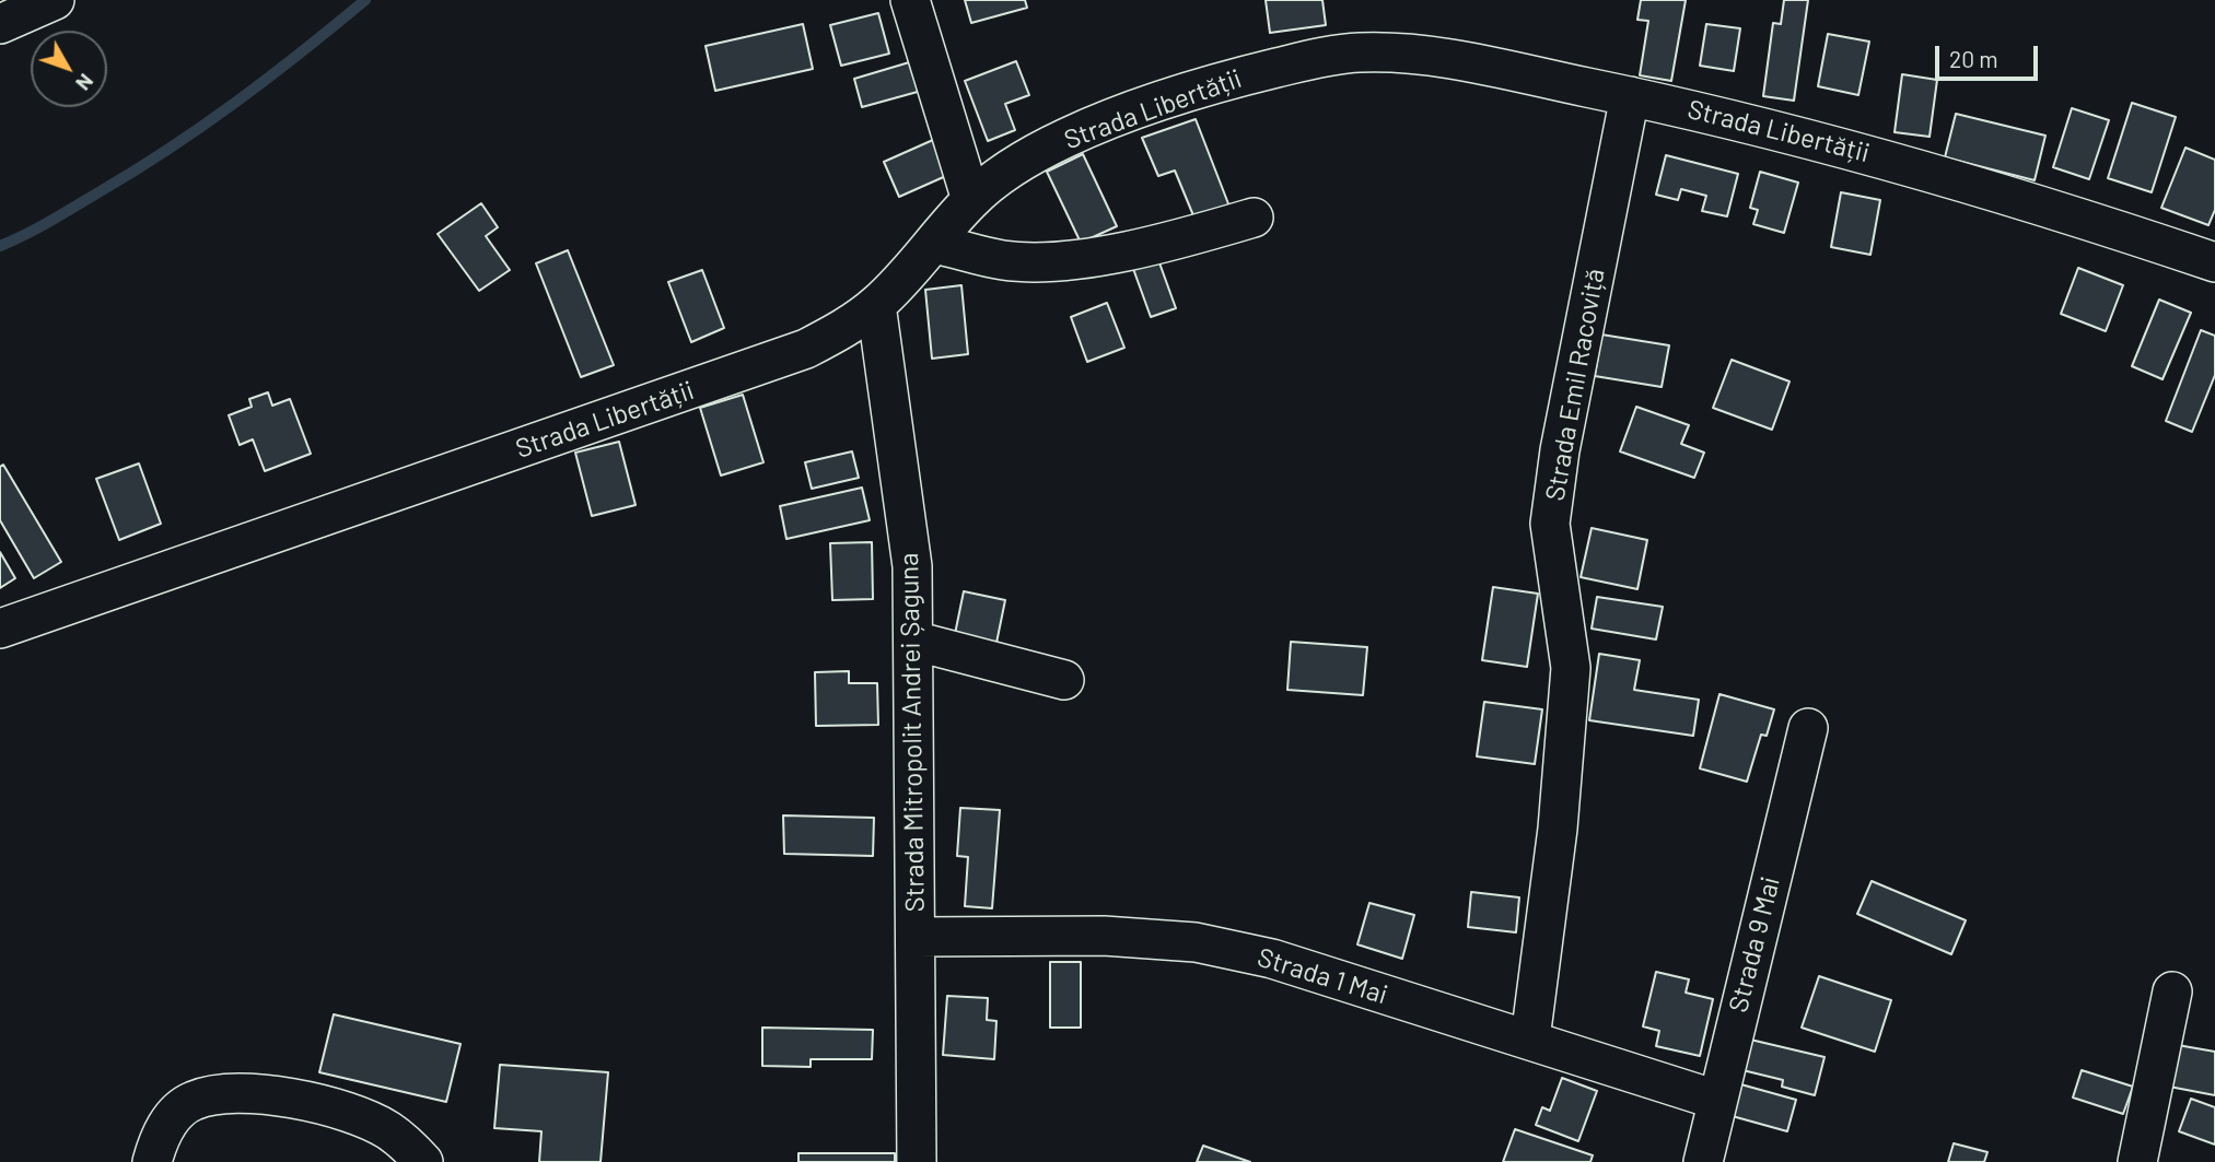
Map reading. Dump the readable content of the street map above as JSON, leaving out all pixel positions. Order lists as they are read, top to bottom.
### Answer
{
  "streets": {
    "street": [
      "Strada Libertății",
      "Strada Emil Racoviță",
      "Strada Mitropolit Andrei Șaguna",
      "Strada 9 Mai",
      "Strada 1 Mai"
    ]
  },
  "crossings": [
    ["Strada Libertății", "Strada Emil Racoviță"],
    ["Strada Libertății", "Strada Mitropolit Andrei Șaguna"],
    ["Strada Emil Racoviță", "Strada 1 Mai"],
    ["Strada Mitropolit Andrei Șaguna", "Strada 1 Mai"],
    ["Strada 9 Mai", "Strada 1 Mai"]
  ],
  "scale_bar": "20 m",
  "north": "bottom right"
}
